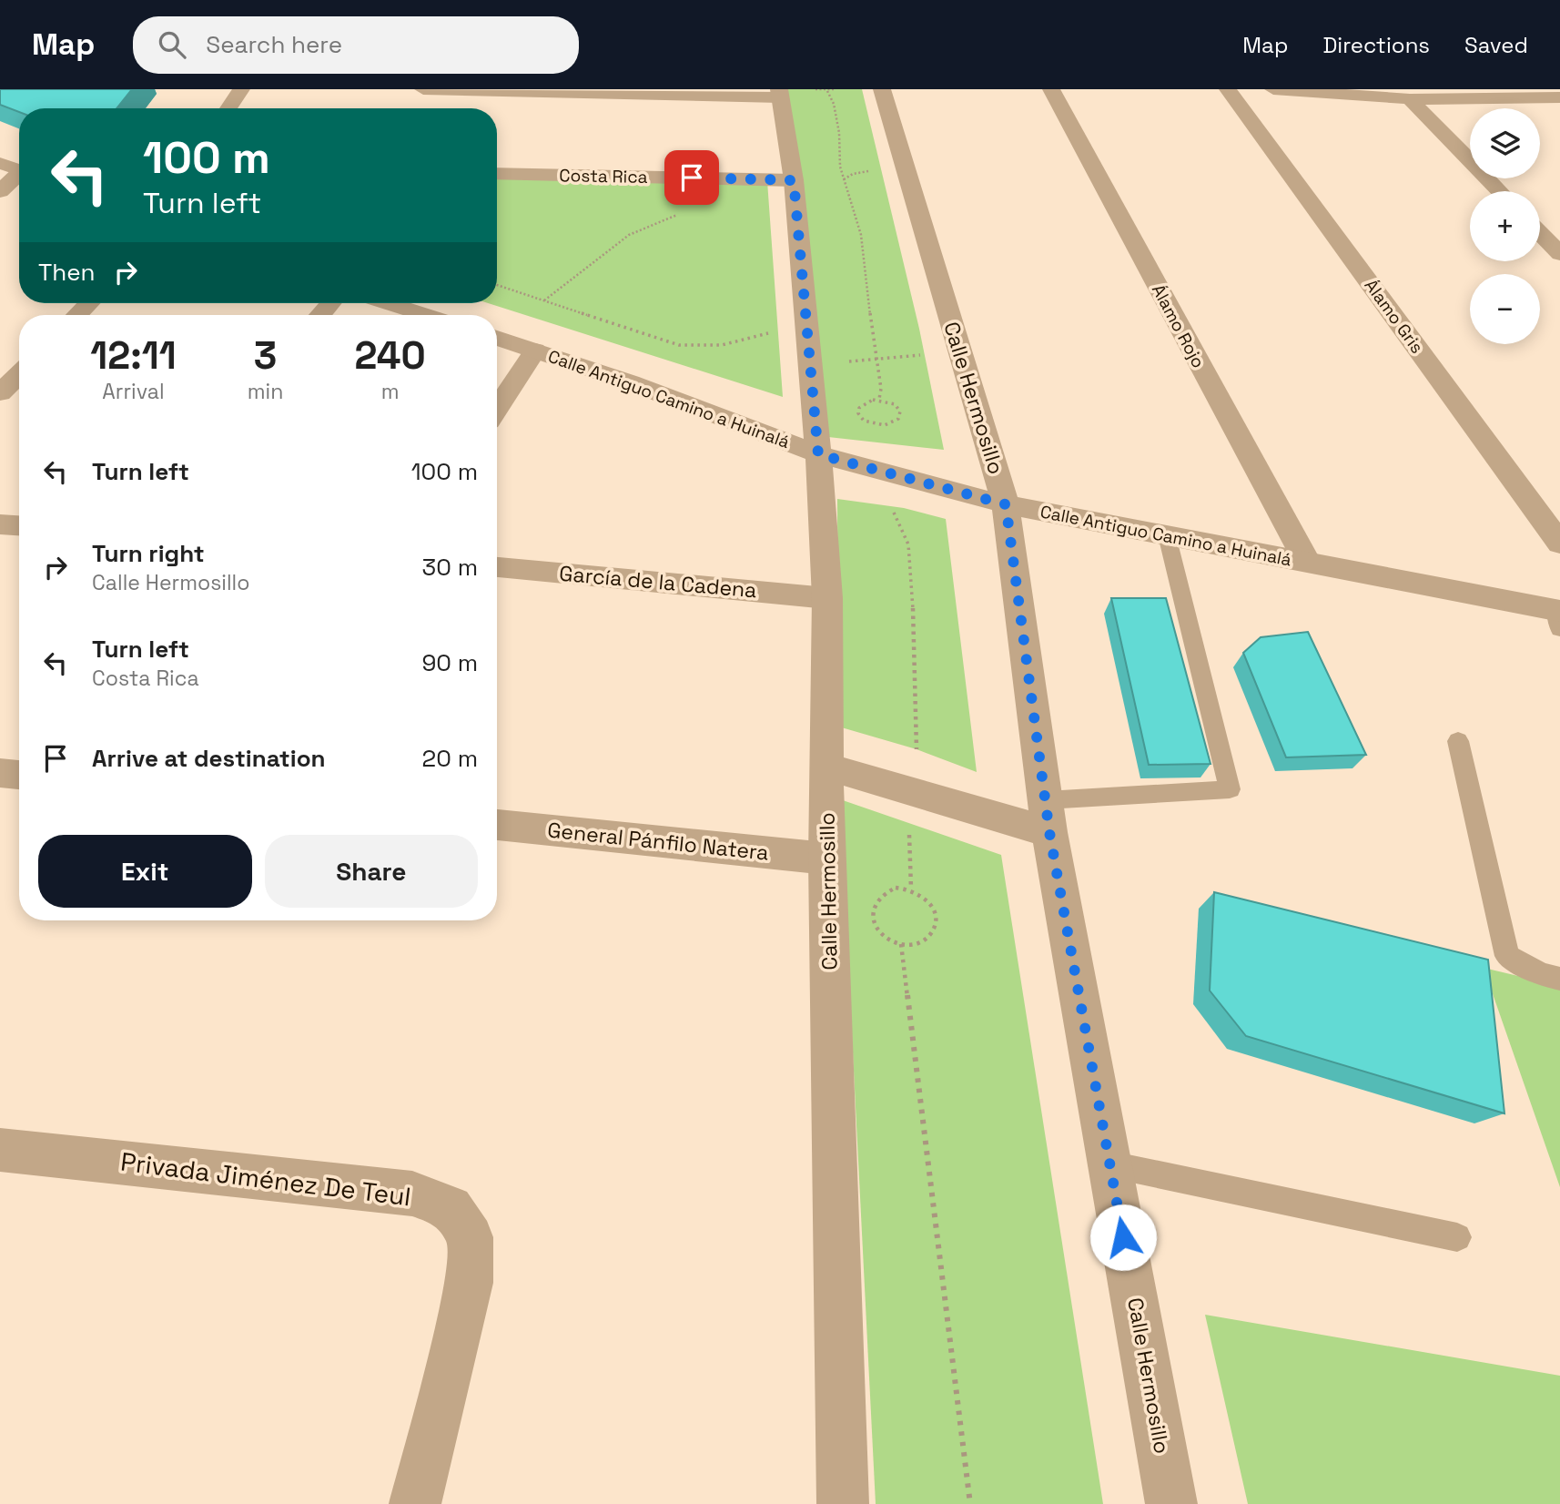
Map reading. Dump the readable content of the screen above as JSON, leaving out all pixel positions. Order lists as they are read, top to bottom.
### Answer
{
  "streets": {
    "street": [
      "Costa Rica",
      "Álamo Gris",
      "Álamo Rojo",
      "Calle Hermosillo",
      "Calle Antiguo Camino a Huinalá",
      "García de la Cadena",
      "General Pánfilo Natera",
      "Privada Jiménez De Teul"
    ]
  },
  "crossings": [
    ["Costa Rica", "Calle Hermosillo"],
    ["Álamo Rojo", "Calle Antiguo Camino a Huinalá"],
    ["Calle Hermosillo", "Calle Antiguo Camino a Huinalá"],
    ["Calle Hermosillo", "García de la Cadena"],
    ["Calle Hermosillo", "General Pánfilo Natera"]
  ],
  "page": {
    "header": "Map",
    "search": "Search here",
    "nav": ["Map", "Directions", "Saved"],
    "map_buttons": ["+", "−"],
    "turn": ["100 m", "Turn left"],
    "then": "Then",
    "eta": [
      "12:11",
      "Arrival",
      "3",
      "min",
      "240",
      "m"
    ],
    "list": [
      {
        "name": "Turn left",
        "value": "100 m"
      },
      {
        "name": "Turn right",
        "note": "Calle Hermosillo",
        "value": "30 m"
      },
      {
        "name": "Turn left",
        "note": "Costa Rica",
        "value": "90 m"
      },
      {
        "name": "Arrive at destination",
        "value": "20 m"
      }
    ],
    "buttons": ["Exit", "Share"]
  }
}
